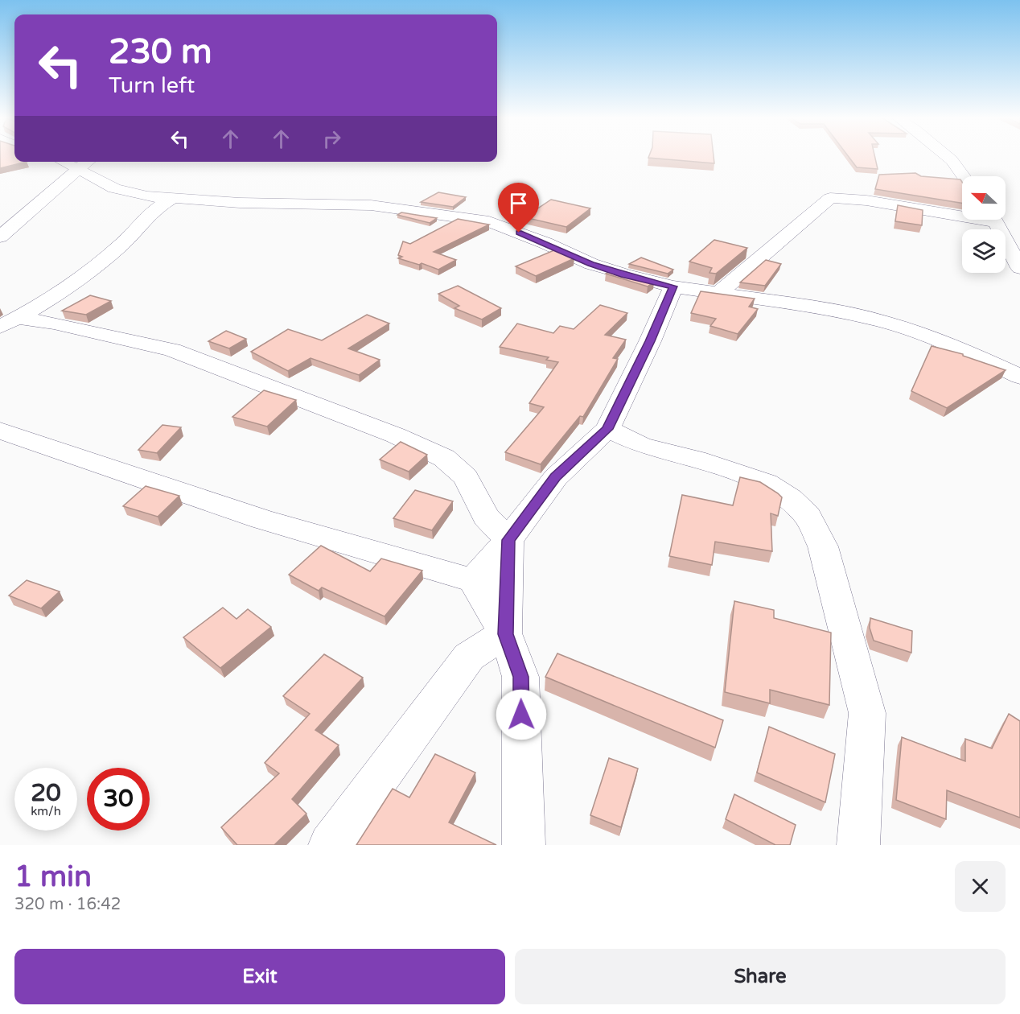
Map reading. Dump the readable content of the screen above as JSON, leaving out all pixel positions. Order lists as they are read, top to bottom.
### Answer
{
  "north": "left",
  "page": {
    "turn": ["230 m", "Turn left"],
    "speed": "20 km/h",
    "limit": "30",
    "heading": ["1 min", "320 m · 16:42"],
    "buttons": ["Exit", "Share"]
  }
}
